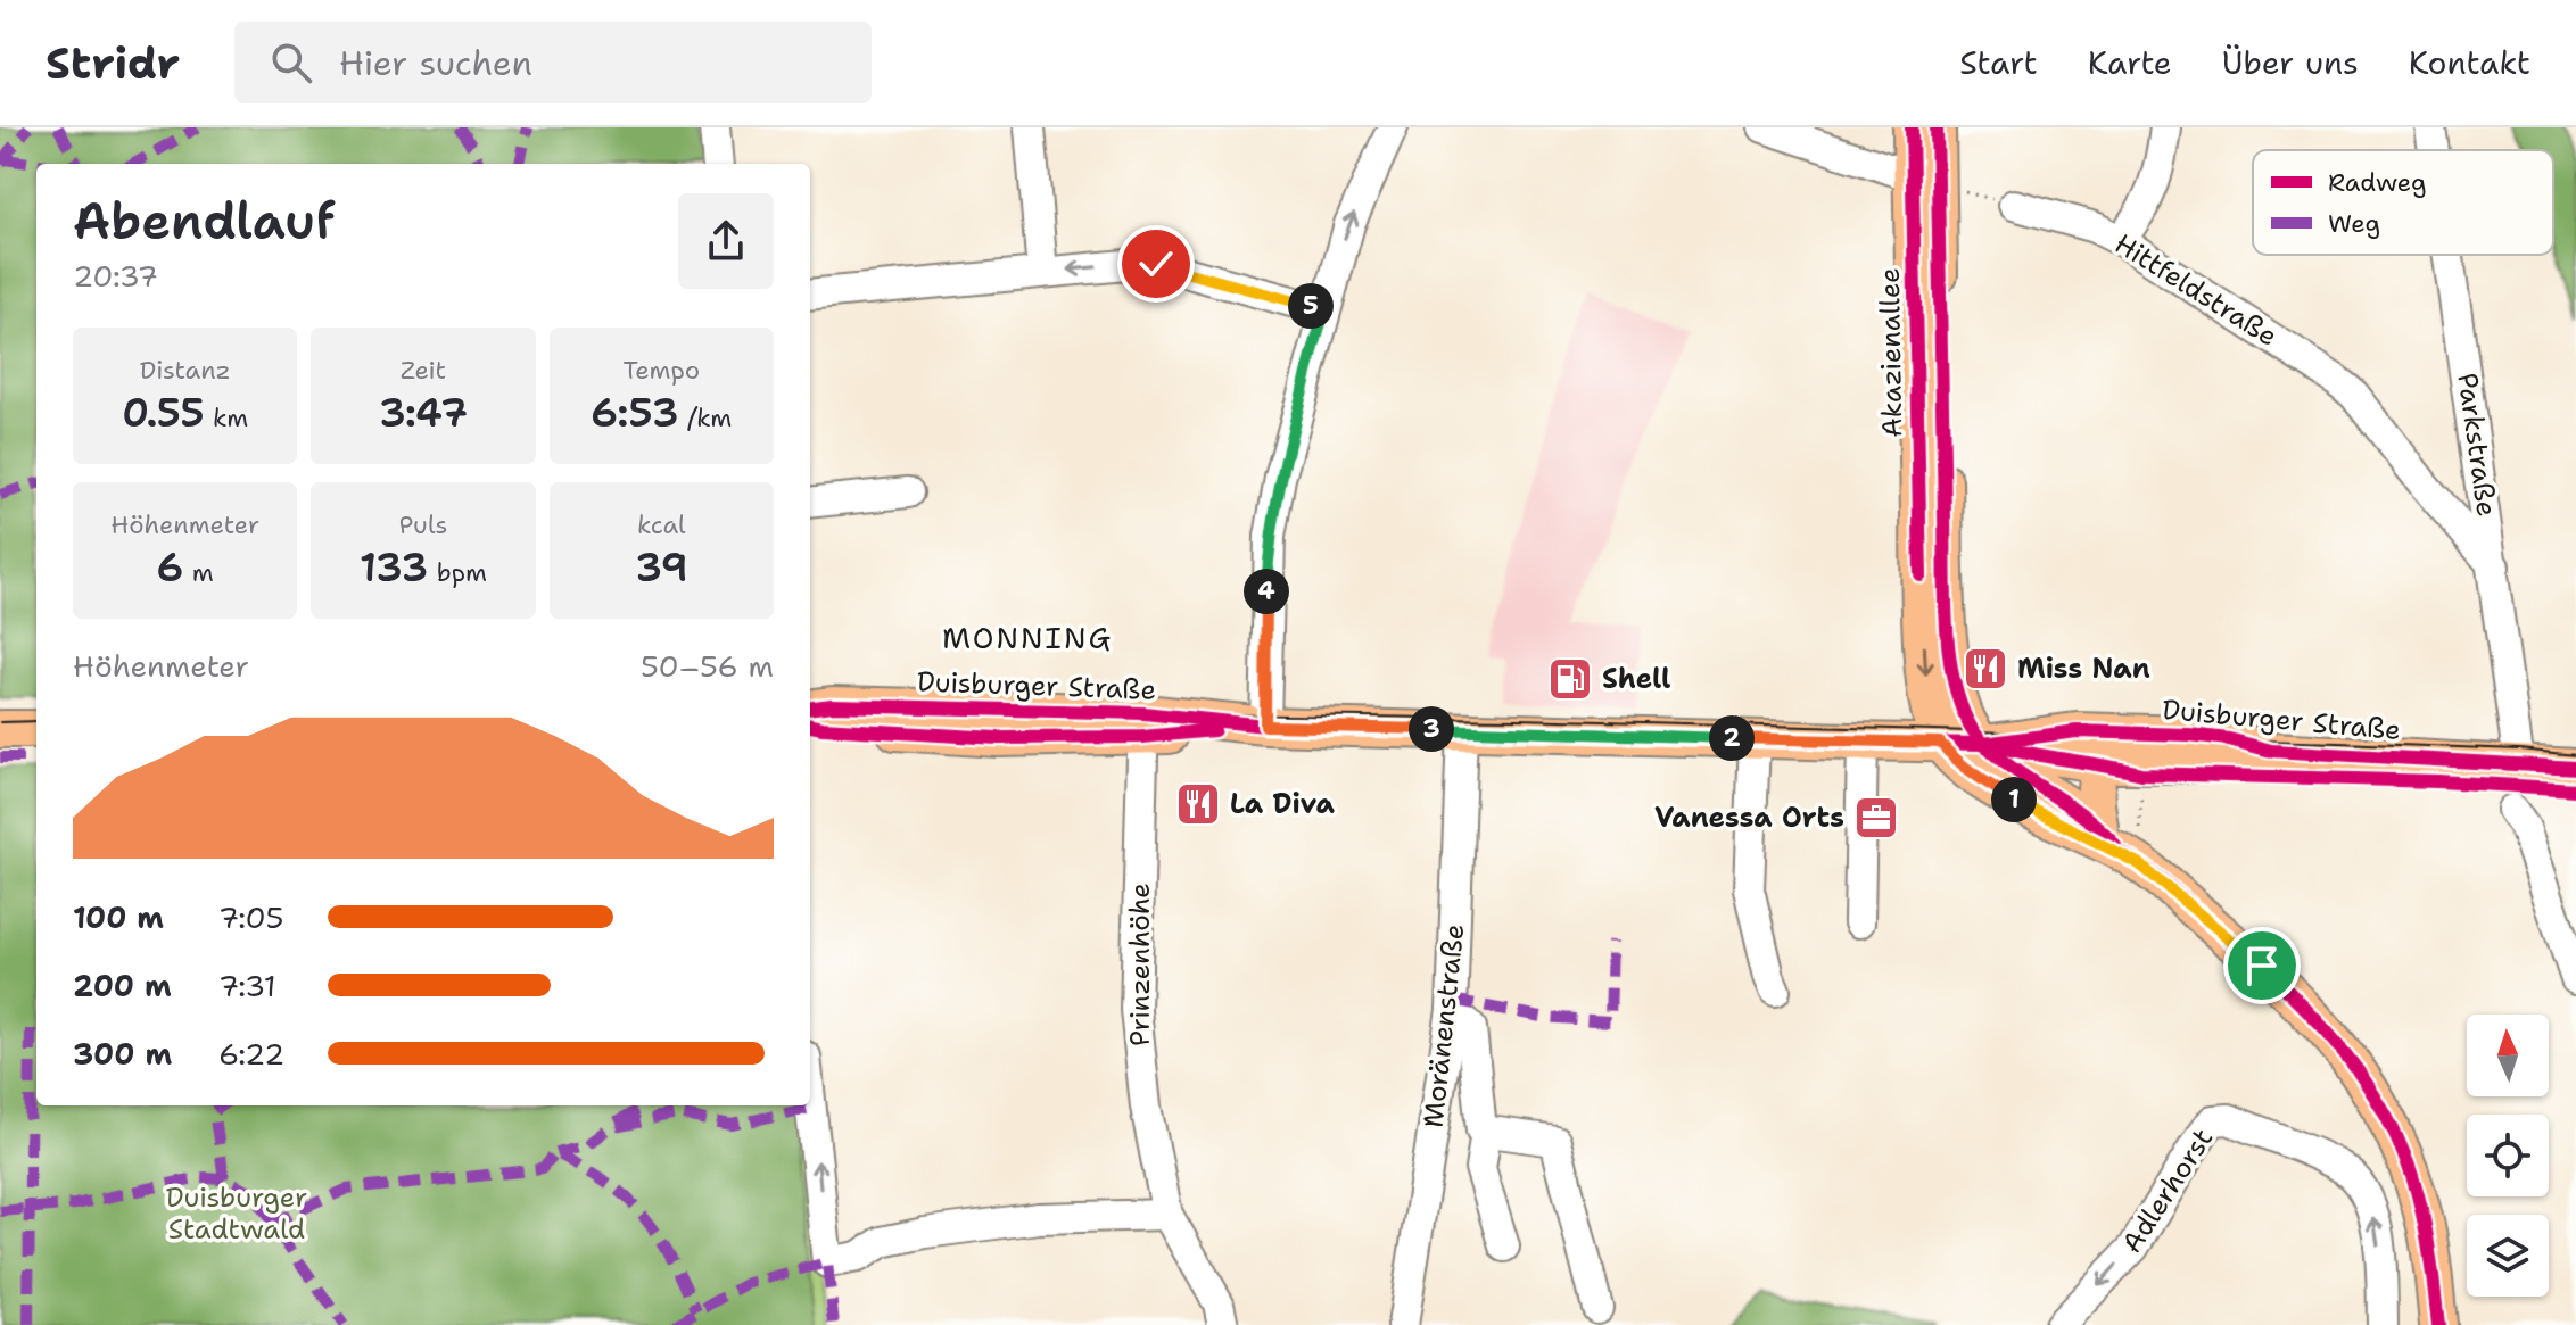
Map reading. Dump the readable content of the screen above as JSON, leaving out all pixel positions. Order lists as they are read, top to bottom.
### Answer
{
  "streets": {
    "main road": ["Akazienallee", "Duisburger Straße"],
    "street": [
      "Hittfeldstraße",
      "Parkstraße",
      "Prinzenhöhe",
      "Moränenstraße",
      "Adlerhorst"
    ]
  },
  "crossings": [
    ["Hittfeldstraße", "Parkstraße"],
    ["Akazienallee", "Duisburger Straße"],
    ["Parkstraße", "Duisburger Straße"],
    ["Duisburger Straße", "Prinzenhöhe"],
    ["Duisburger Straße", "Moränenstraße"]
  ],
  "districts": ["MONNING"],
  "parks": ["Duisburger Stadtwald"],
  "places": {
    "restaurant": ["Miss Nan", "La Diva"],
    "fuel station": ["Shell"],
    "office": ["Vanessa Orts"]
  },
  "legend": ["Radweg", "Weg"],
  "north": "top",
  "page": {
    "header": "Stridr",
    "search": "Hier suchen",
    "nav": [
      "Start",
      "Karte",
      "Über uns",
      "Kontakt"
    ],
    "heading": ["Abendlauf", "20:37"],
    "pins": [
      "5",
      "4",
      "3",
      "2",
      "1"
    ],
    "stats": [
      ["Distanz", "0.55 km"],
      ["Zeit", "3:47"],
      ["Tempo", "6:53 /km"],
      ["Höhenmeter", "6 m"],
      ["Puls", "133 bpm"],
      ["kcal", "39"]
    ],
    "chart": ["Höhenmeter", "50–56 m"],
    "list": [
      {
        "name": "100 m",
        "note": "7:05"
      },
      {
        "name": "200 m",
        "note": "7:31"
      },
      {
        "name": "300 m",
        "note": "6:22"
      }
    ]
  }
}
